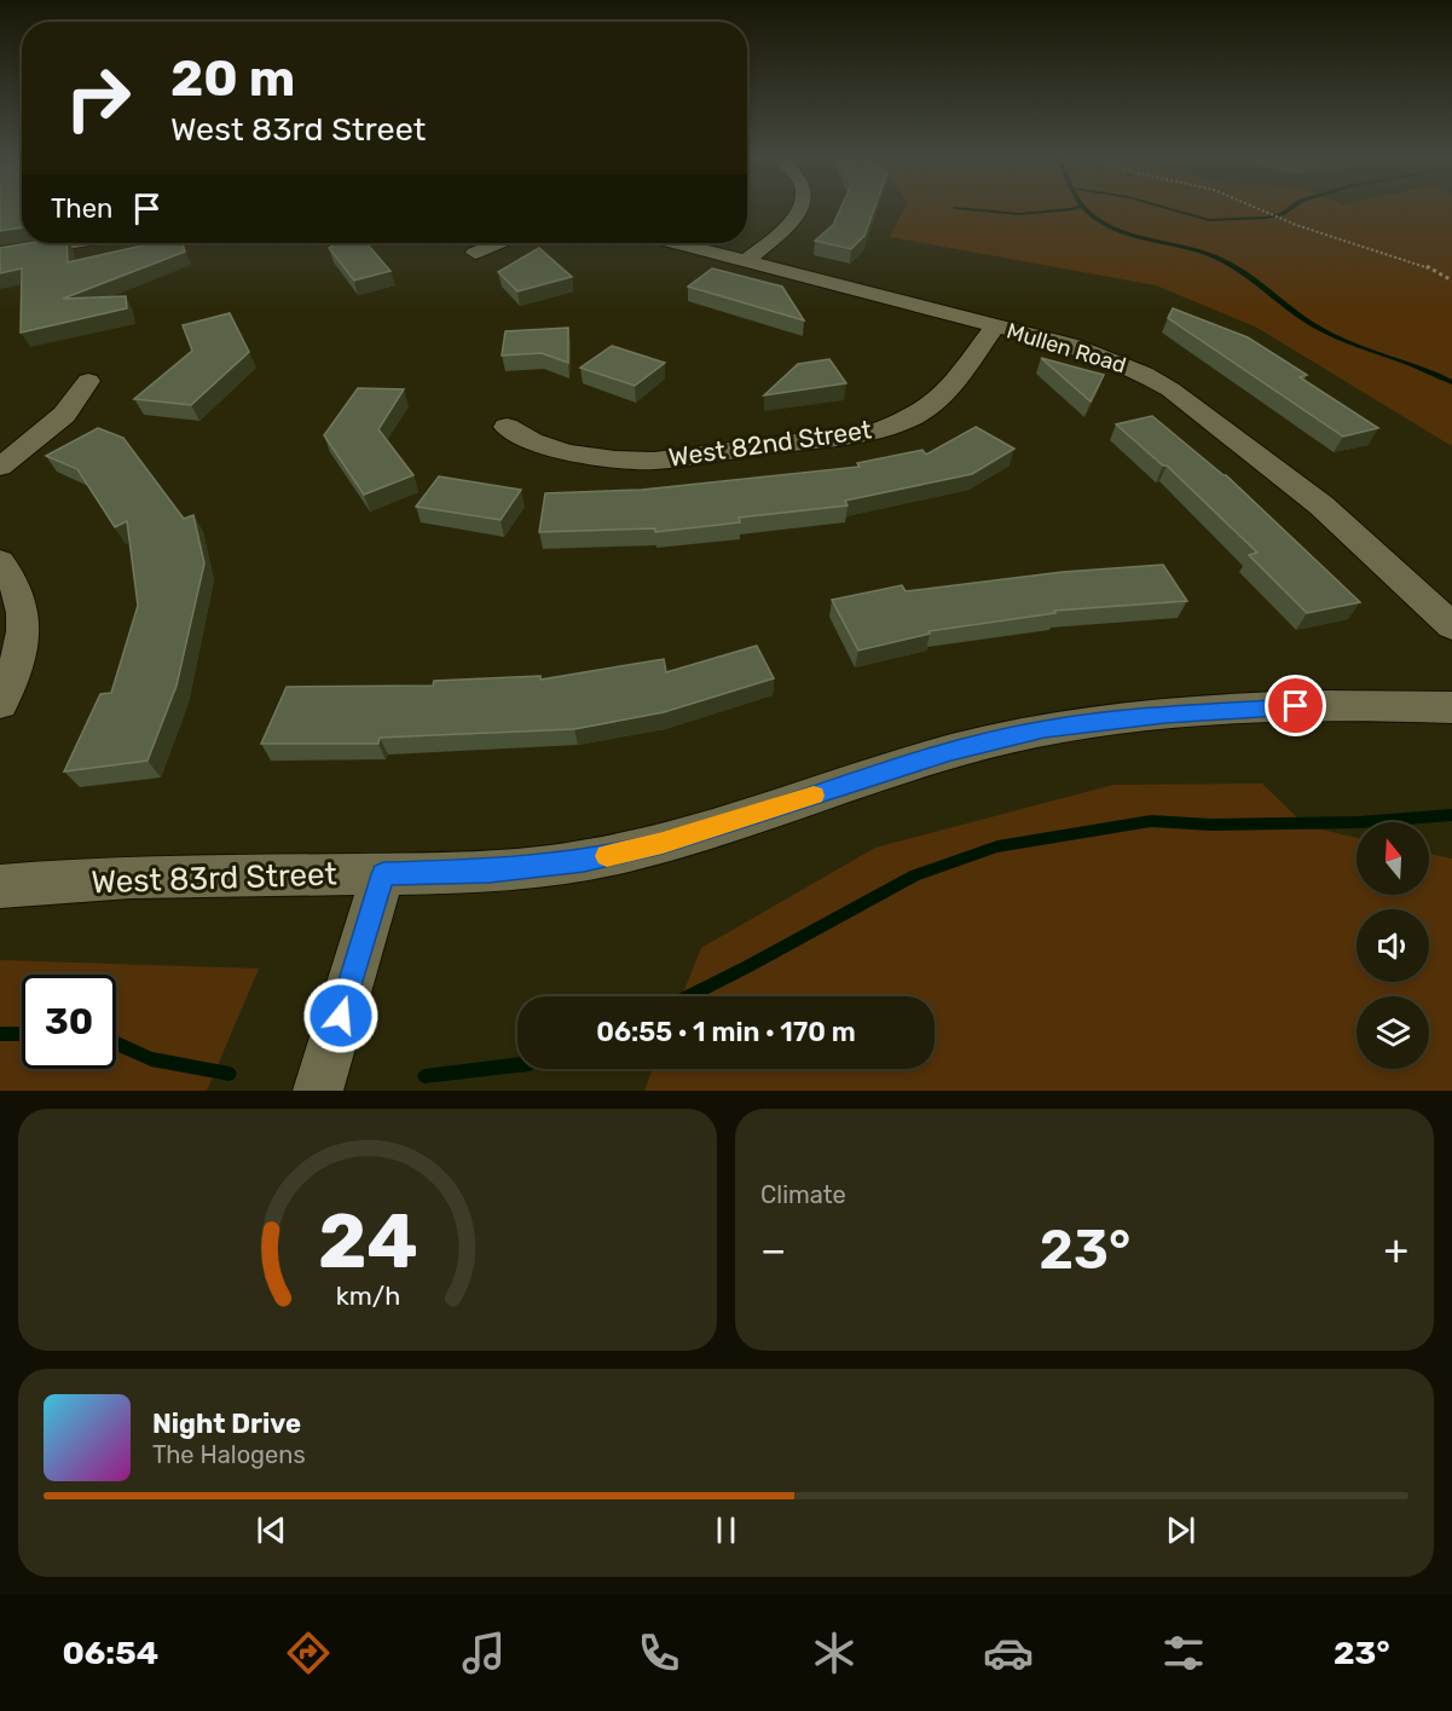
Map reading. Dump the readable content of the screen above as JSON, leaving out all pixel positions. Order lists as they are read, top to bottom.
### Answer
{
  "streets": {
    "street": ["Mullen Road", "West 82nd Street", "West 83rd Street"]
  },
  "crossings": [
    ["Mullen Road", "West 82nd Street"]
  ],
  "north": "top",
  "page": {
    "turn": ["20 m", "West 83rd Street"],
    "then": "Then",
    "limit": "30",
    "trip": "06:55 · 1 min · 170 m",
    "tile": "Climate",
    "heat": ["−", "23°", "+"],
    "song": ["Night Drive", "The Halogens"],
    "tabs": ["06:54", "23°"],
    "gauge": ["24", "km/h"]
  }
}
